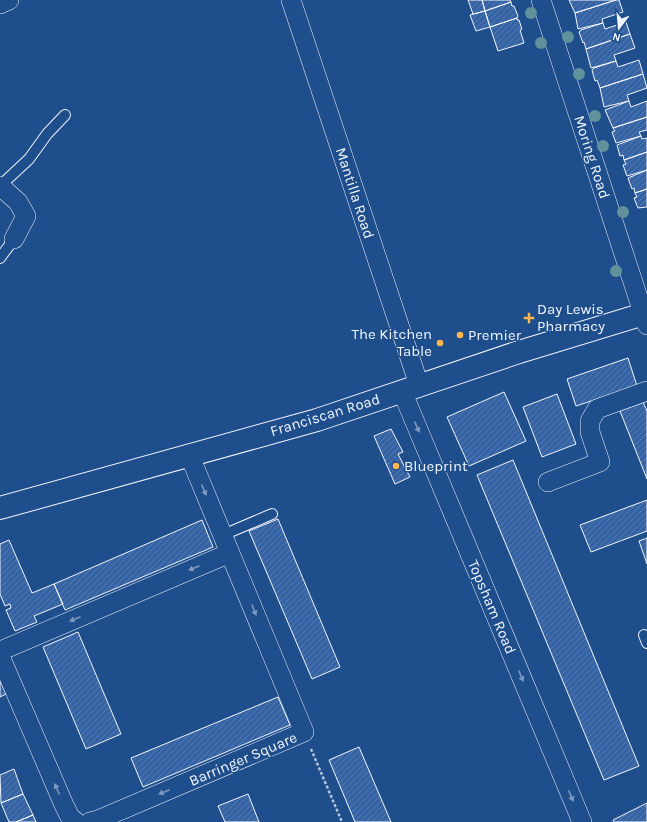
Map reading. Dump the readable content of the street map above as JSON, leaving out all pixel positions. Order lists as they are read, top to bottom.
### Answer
{
  "streets": {
    "street": [
      "Moring Road",
      "Mantilla Road",
      "Franciscan Road",
      "Topsham Road",
      "Barringer Square"
    ]
  },
  "crossings": [
    ["Moring Road", "Franciscan Road"],
    ["Mantilla Road", "Franciscan Road"],
    ["Mantilla Road", "Topsham Road"],
    ["Franciscan Road", "Topsham Road"],
    ["Franciscan Road", "Barringer Square"]
  ],
  "one_way": ["Topsham Road"],
  "places": {
    "health": ["Day Lewis Pharmacy"],
    "other": ["Premier", "The Kitchen Table", "Blueprint"]
  },
  "north": "bottom"
}
